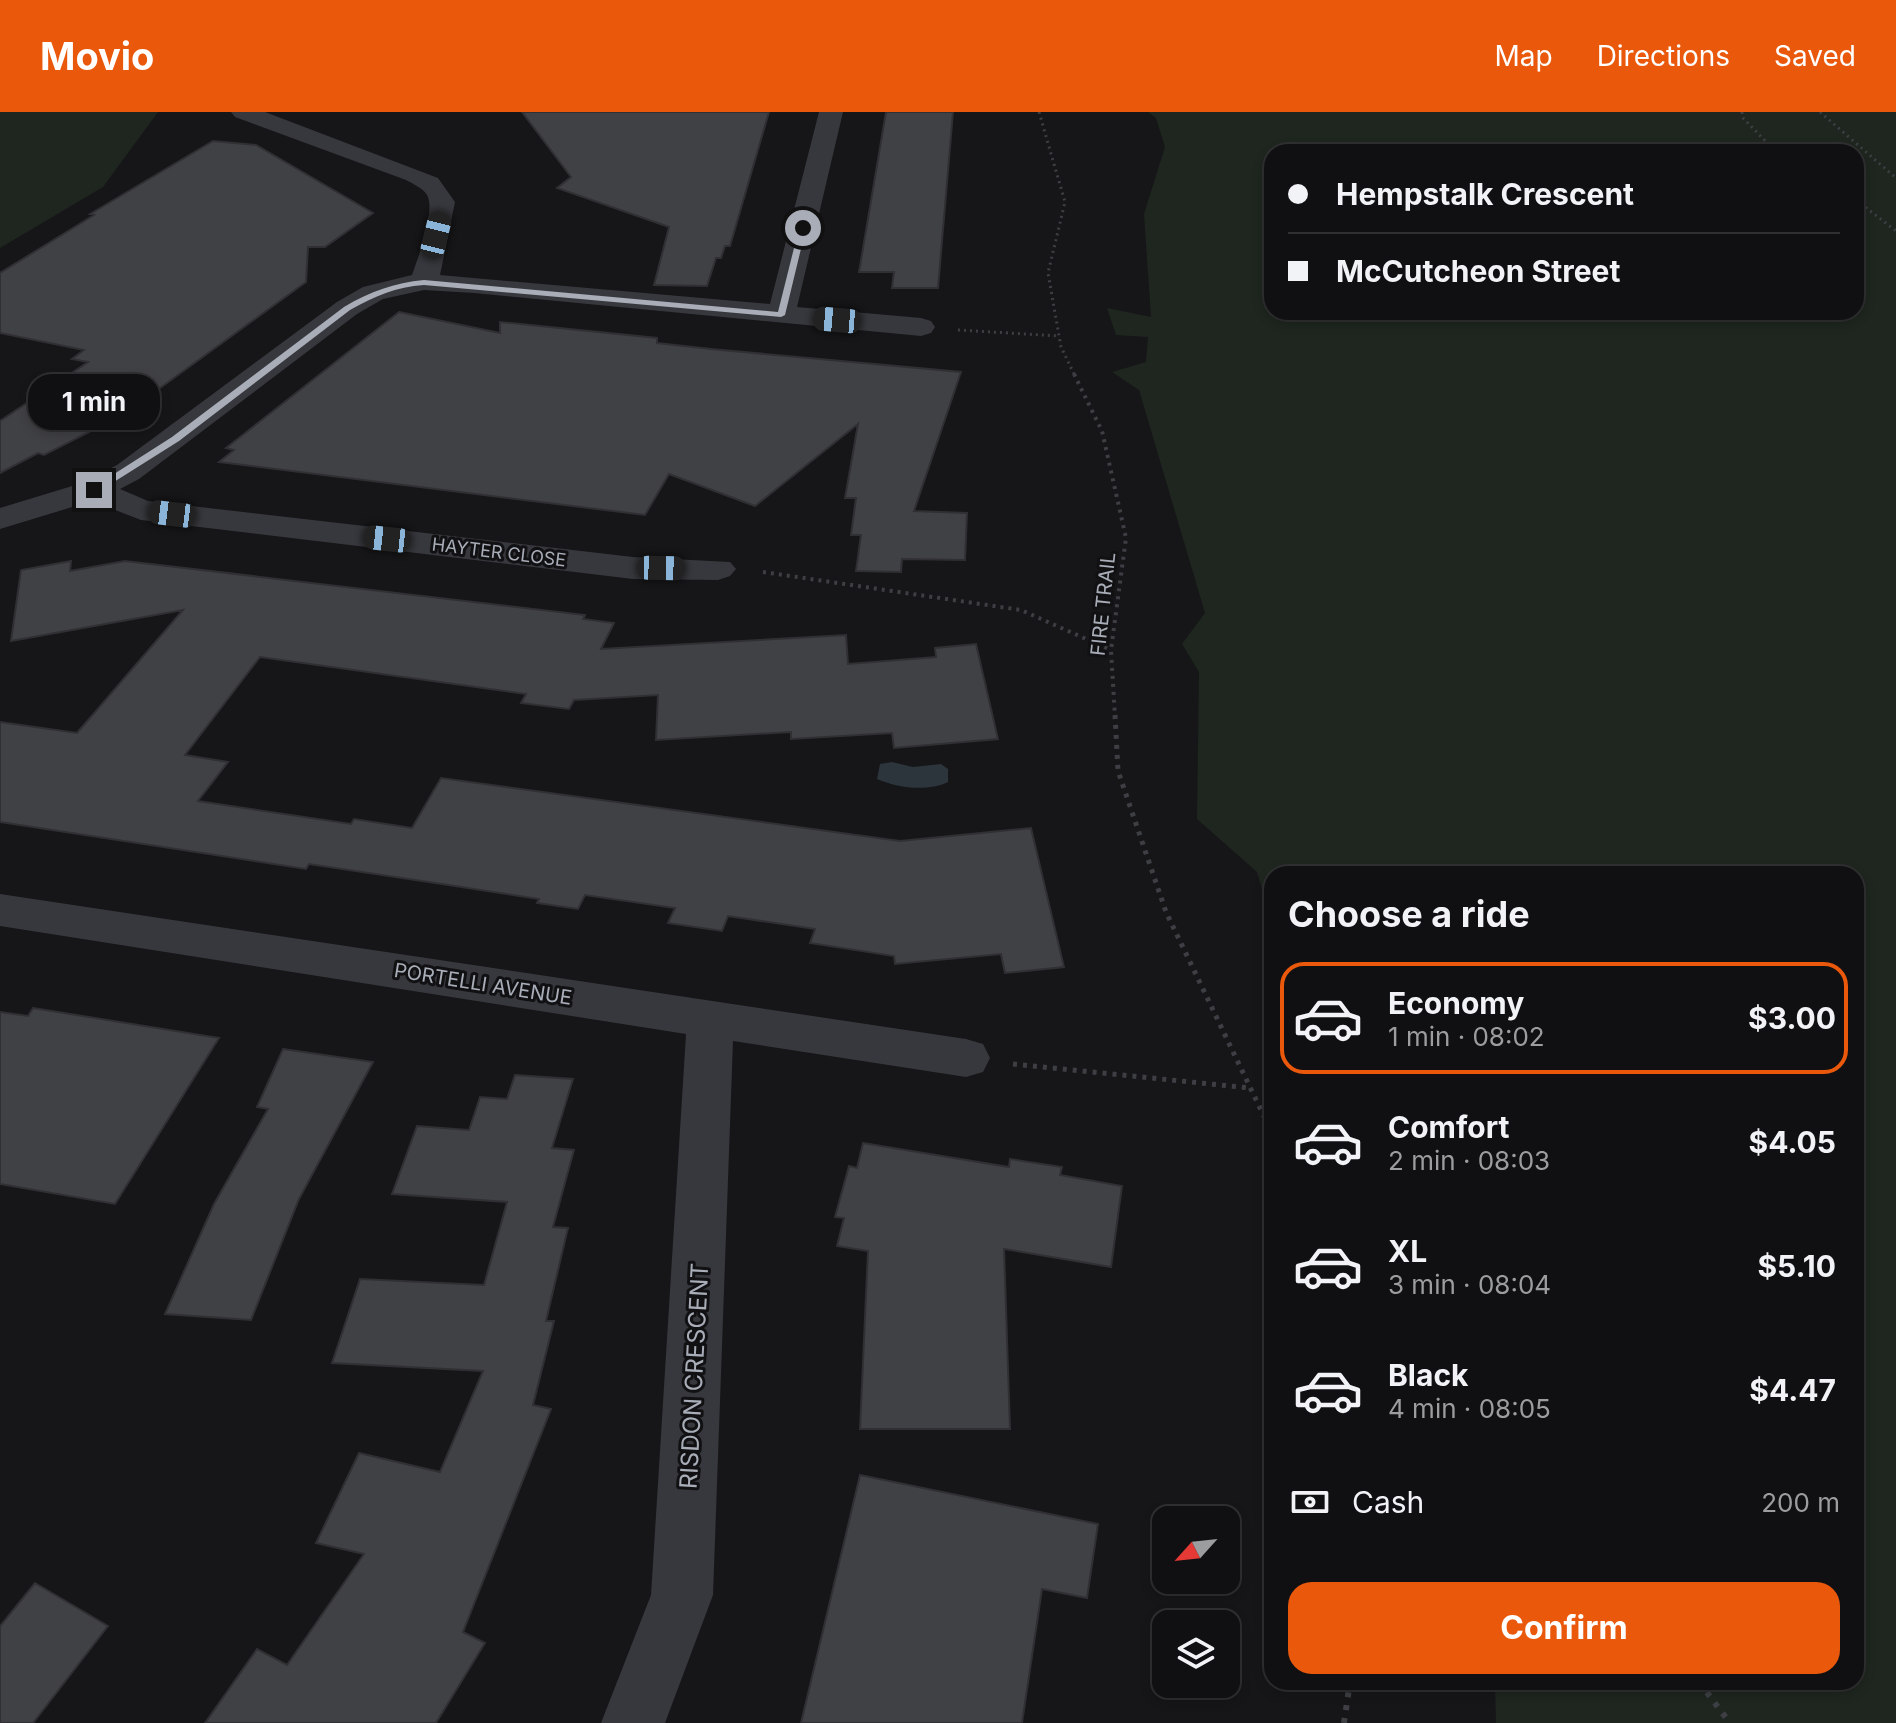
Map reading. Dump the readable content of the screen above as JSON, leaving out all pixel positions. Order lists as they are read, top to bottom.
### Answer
{
  "streets": {
    "street": ["HAYTER CLOSE", "PORTELLI AVENUE", "RISDON CRESCENT"],
    "path": ["FIRE TRAIL"]
  },
  "crossings": [
    ["PORTELLI AVENUE", "RISDON CRESCENT"]
  ],
  "north": "bottom left",
  "page": {
    "header": "Movio",
    "nav": ["Map", "Directions", "Saved"],
    "banner": ["Hempstalk Crescent", "McCutcheon Street"],
    "bubble": "1 min",
    "heading": "Choose a ride",
    "list": [
      {
        "name": "Economy",
        "note": "1 min · 08:02",
        "value": "$3.00"
      },
      {
        "name": "Comfort",
        "note": "2 min · 08:03",
        "value": "$4.05"
      },
      {
        "name": "XL",
        "note": "3 min · 08:04",
        "value": "$5.10"
      },
      {
        "name": "Black",
        "note": "4 min · 08:05",
        "value": "$4.47"
      }
    ],
    "pay": ["Cash", "200 m"],
    "buttons": "Confirm"
  }
}
